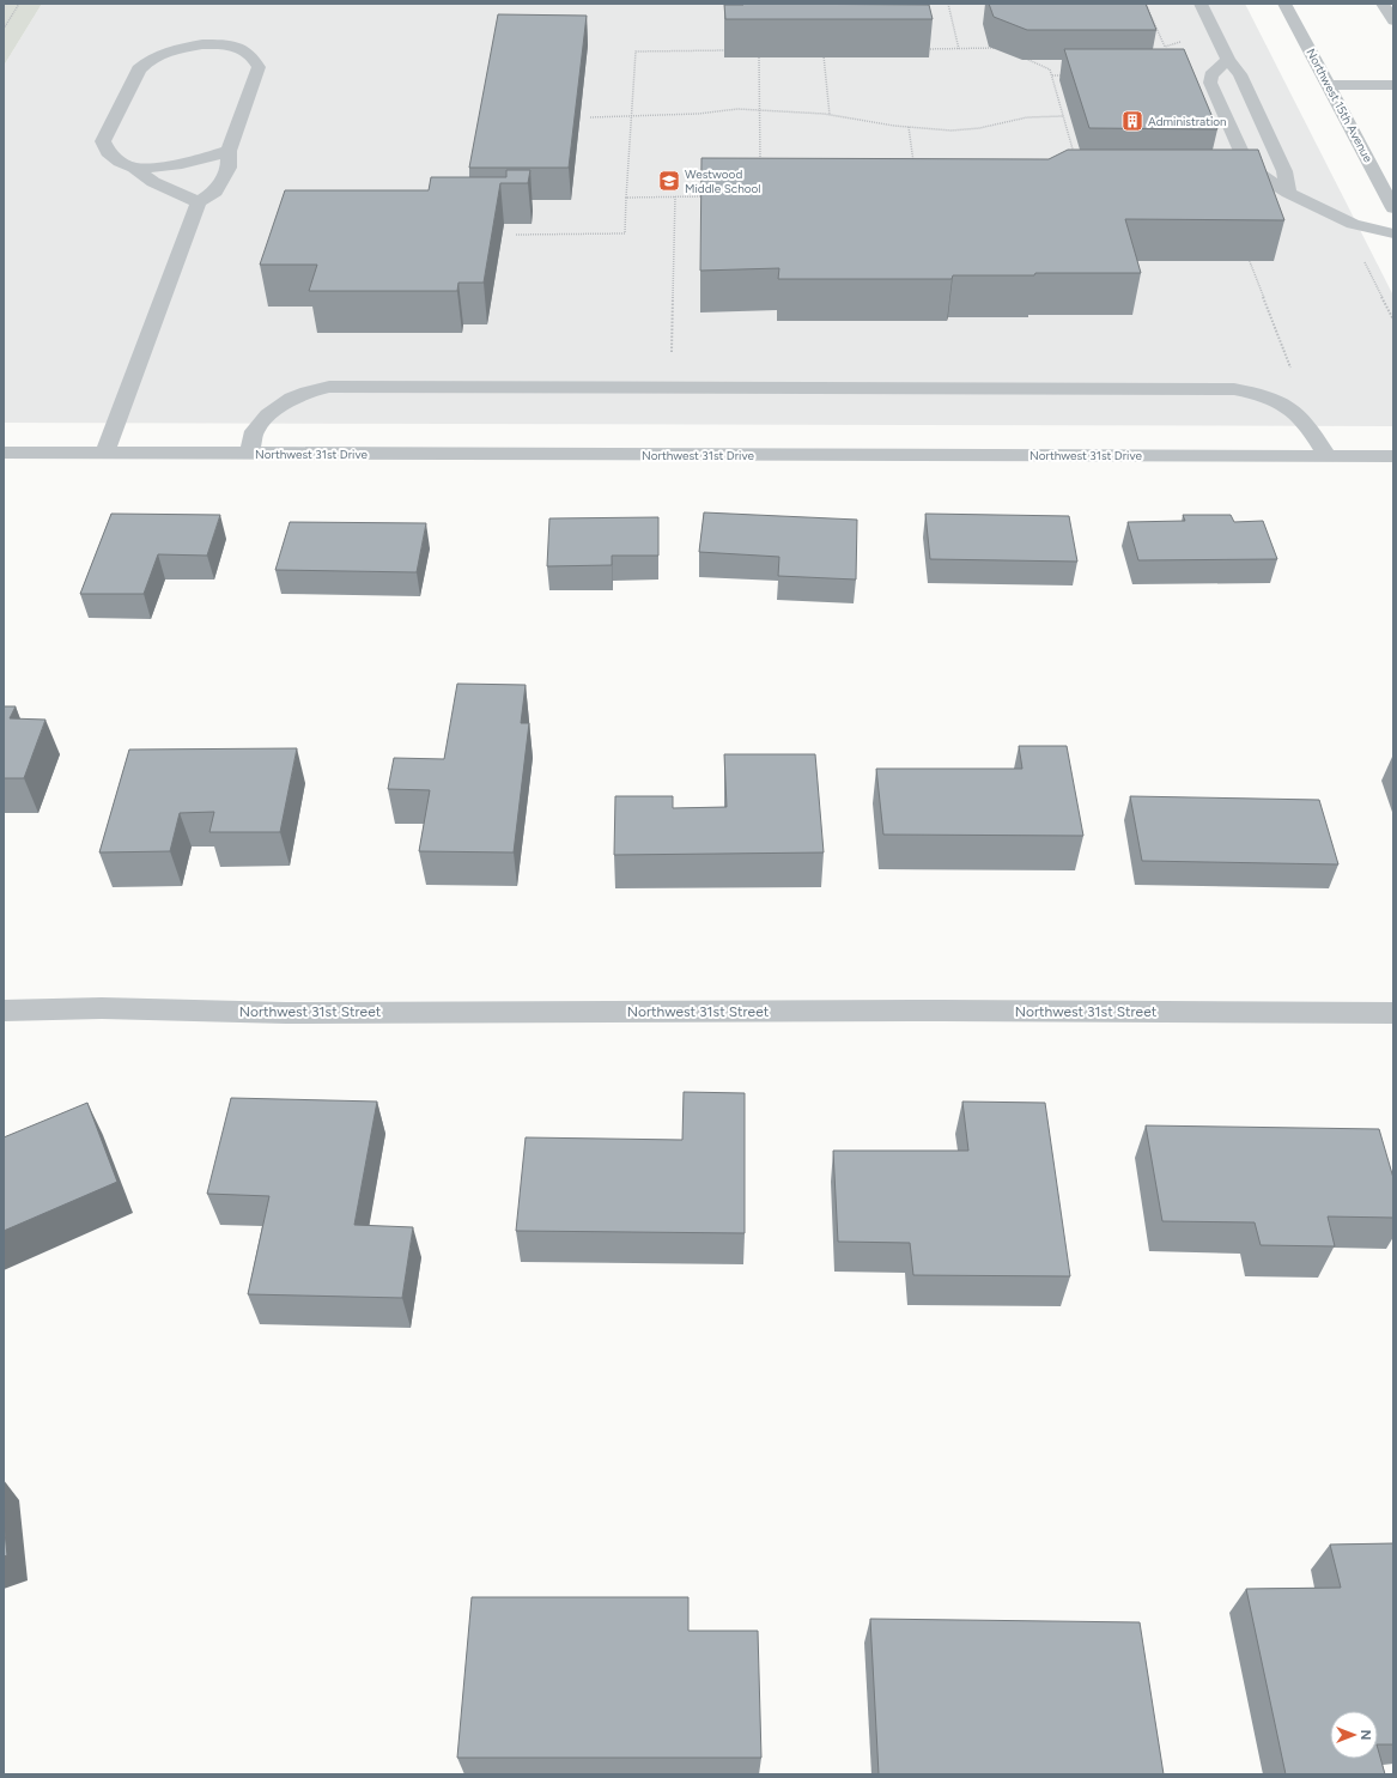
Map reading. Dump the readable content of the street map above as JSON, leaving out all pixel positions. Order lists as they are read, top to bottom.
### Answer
{
  "streets": {
    "street": ["Northwest 15th Avenue", "Northwest 31st Drive", "Northwest 31st Street"]
  },
  "places": {
    "building": ["Administration"],
    "school or university": ["Westwood Middle School"]
  },
  "north": "right"
}
